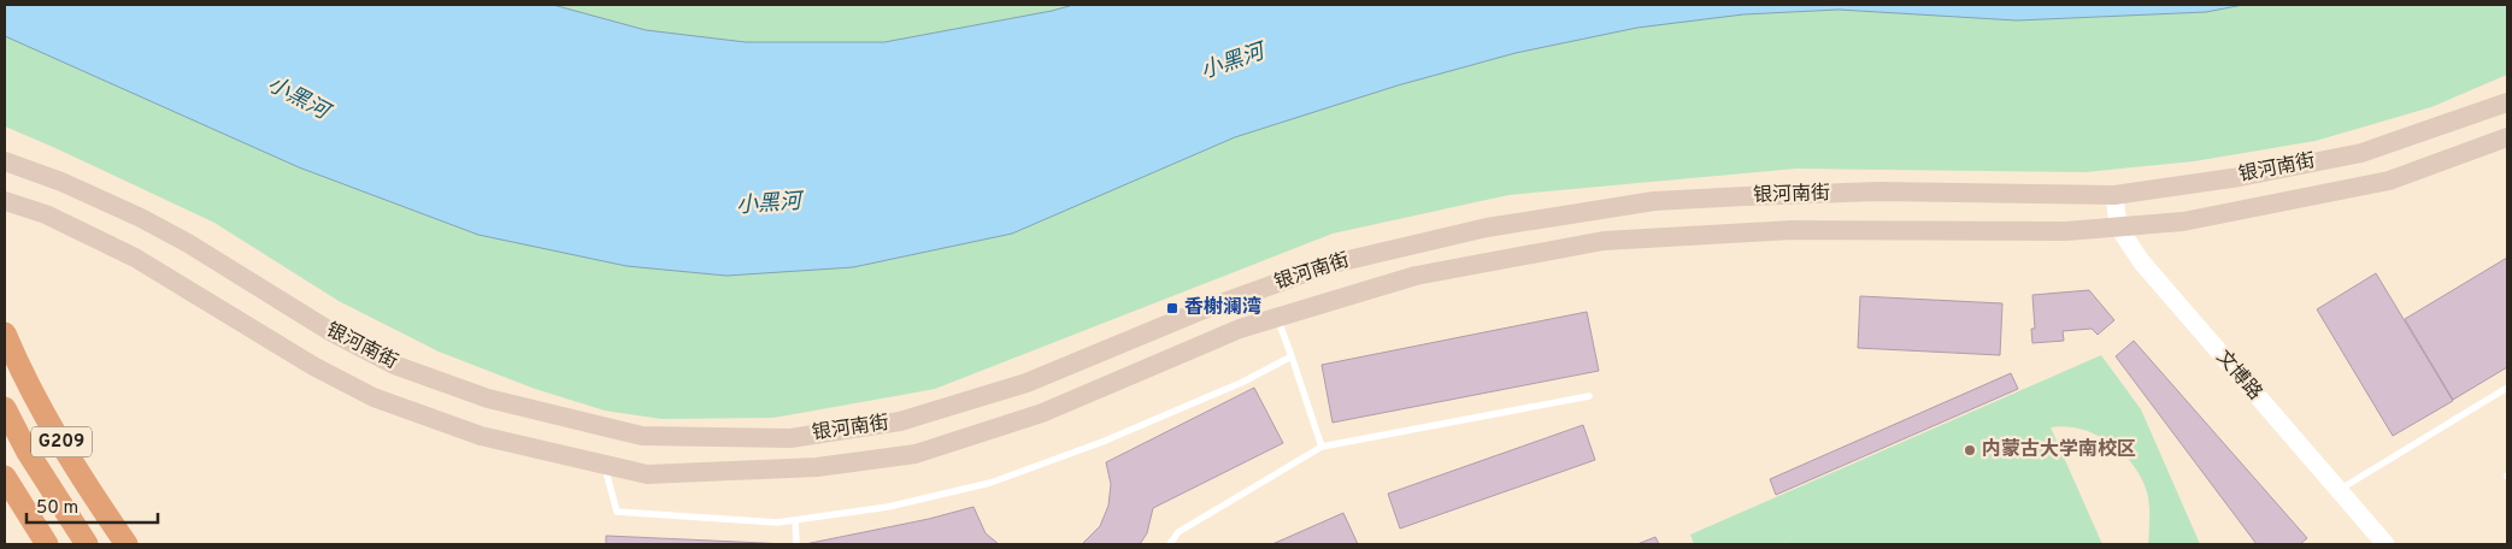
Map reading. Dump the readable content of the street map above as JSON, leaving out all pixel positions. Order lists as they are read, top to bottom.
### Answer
{
  "streets": {
    "highway": ["G209"],
    "main road": ["银河南街"],
    "street": ["文博路"]
  },
  "crossings": [
    ["银河南街", "文博路"]
  ],
  "water": ["小黑河"],
  "places": {
    "transit": ["香榭澜湾"],
    "other": ["内蒙古大学南校区"]
  },
  "scale_bar": "50 m"
}
